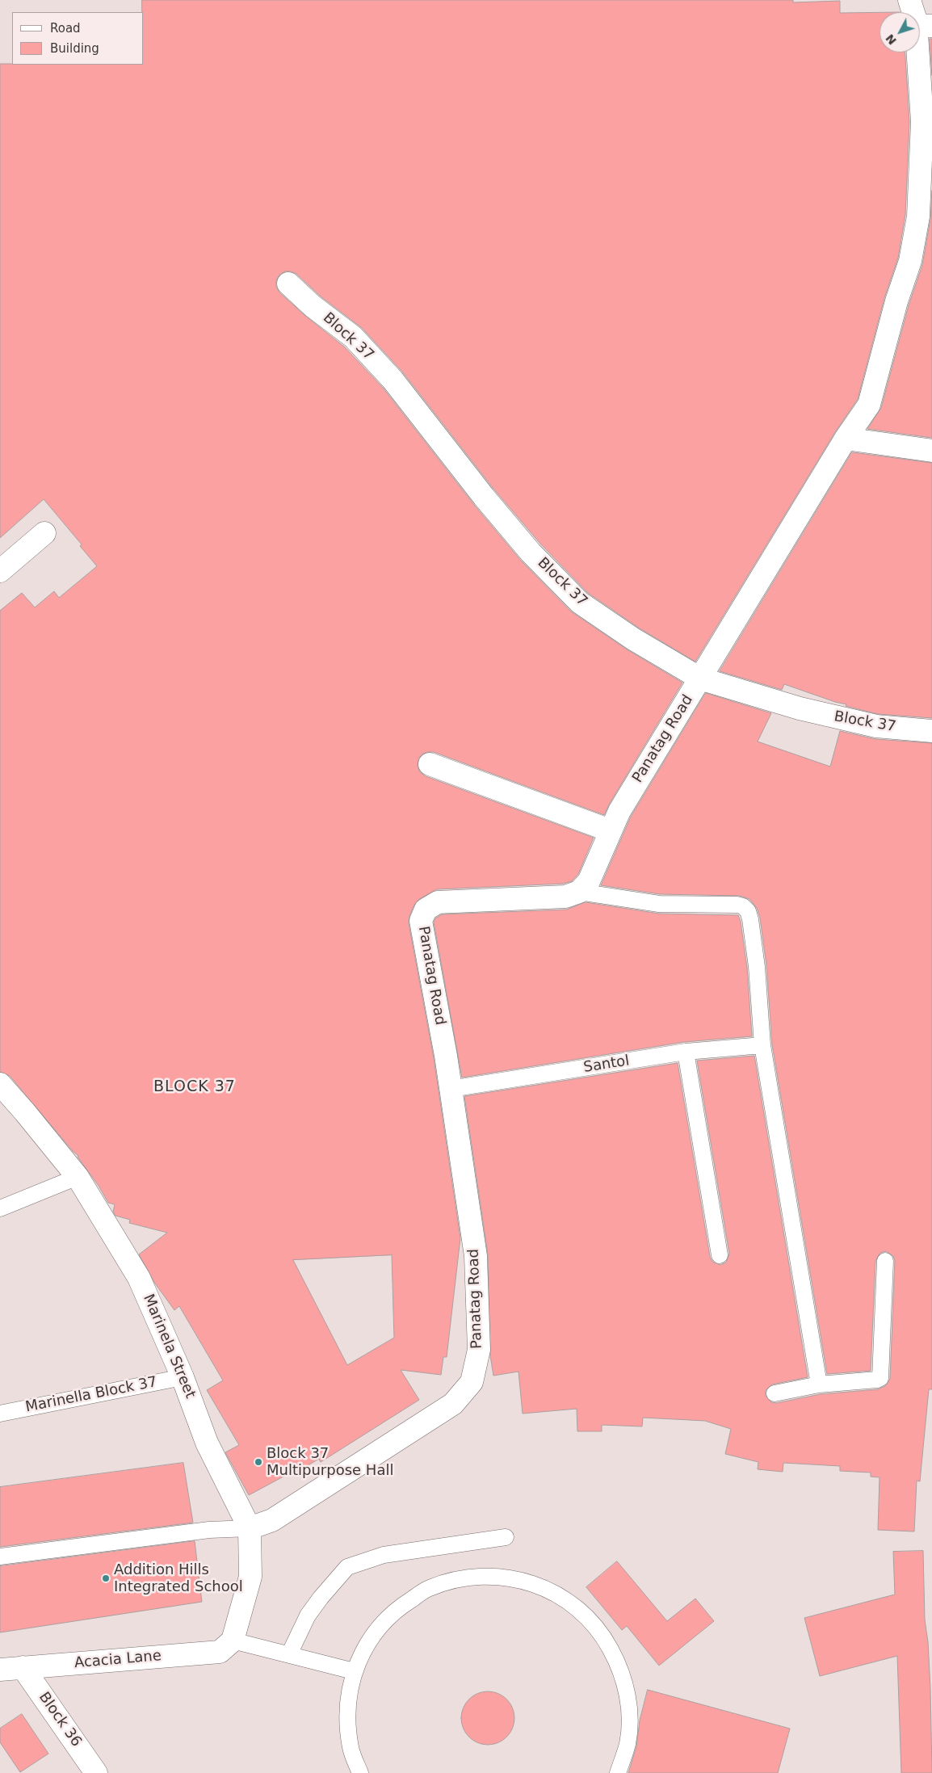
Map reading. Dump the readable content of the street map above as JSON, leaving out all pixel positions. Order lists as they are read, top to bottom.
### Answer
{
  "streets": {
    "street": [
      "Block 37",
      "Panatag Road",
      "Marinela Street",
      "Acacia Lane",
      "Block 36"
    ],
    "lane": ["Santol", "Marinella Block 37"]
  },
  "crossings": [
    ["Block 37", "Panatag Road"],
    ["Panatag Road", "Santol"],
    ["Panatag Road", "Marinela Street"],
    ["Marinela Street", "Marinella Block 37"],
    ["Marinela Street", "Acacia Lane"],
    ["Acacia Lane", "Block 36"]
  ],
  "districts": ["BLOCK 37"],
  "places": ["Block 37 Multipurpose Hall", "Addition Hills Integrated School"],
  "legend": ["Road", "Building"],
  "north": "bottom left"
}
